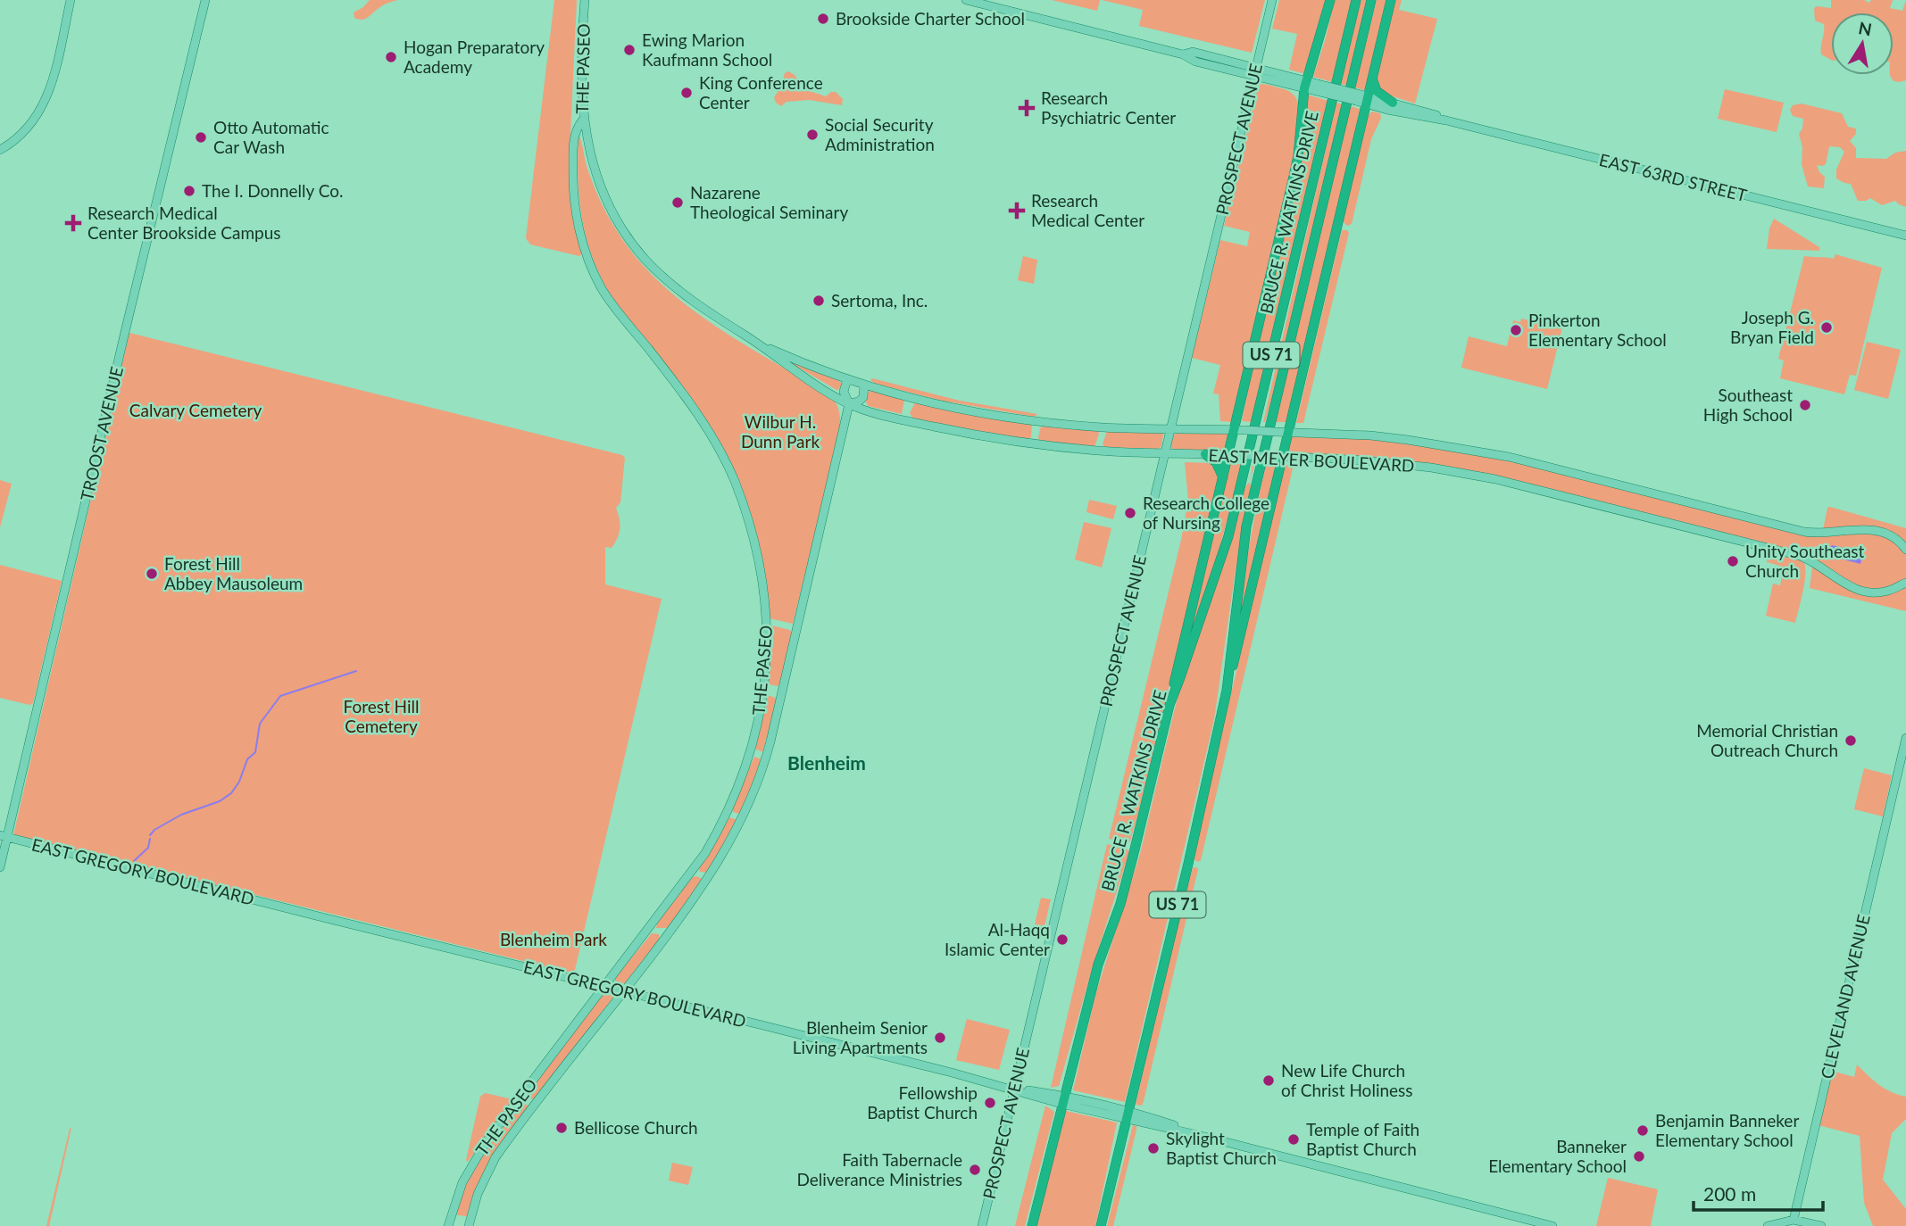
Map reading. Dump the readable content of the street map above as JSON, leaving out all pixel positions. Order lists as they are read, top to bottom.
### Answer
{
  "streets": {
    "highway": ["BRUCE R. WATKINS DRIVE", "US 71"],
    "main road": [
      "THE PASEO",
      "PROSPECT AVENUE",
      "EAST 63RD STREET",
      "TROOST AVENUE",
      "EAST MEYER BOULEVARD",
      "EAST GREGORY BOULEVARD",
      "CLEVELAND AVENUE"
    ]
  },
  "crossings": [
    ["THE PASEO", "EAST MEYER BOULEVARD"],
    ["THE PASEO", "EAST GREGORY BOULEVARD"],
    ["PROSPECT AVENUE", "EAST 63RD STREET"],
    ["PROSPECT AVENUE", "EAST MEYER BOULEVARD"],
    ["PROSPECT AVENUE", "EAST GREGORY BOULEVARD"],
    ["BRUCE R. WATKINS DRIVE", "EAST GREGORY BOULEVARD"],
    ["TROOST AVENUE", "EAST GREGORY BOULEVARD"]
  ],
  "districts": ["Blenheim"],
  "parks": [
    "Calvary Cemetery",
    "Wilbur H. Dunn Park",
    "Forest Hill Cemetery",
    "Blenheim Park"
  ],
  "places": {
    "other": [
      "Brookside Charter School",
      "Ewing Marion Kaufmann School",
      "Hogan Preparatory Academy",
      "King Conference Center",
      "Social Security Administration",
      "Otto Automatic Car Wash",
      "The I. Donnelly Co.",
      "Nazarene Theological Seminary",
      "Sertoma, Inc.",
      "Joseph G. Bryan Field",
      "Pinkerton Elementary School",
      "Southeast High School",
      "Research College of Nursing",
      "Unity Southeast Church",
      "Forest Hill Abbey Mausoleum",
      "Memorial Christian Outreach Church",
      "Al-Haqq Islamic Center",
      "Blenheim Senior Living Apartments",
      "New Life Church of Christ Holiness",
      "Fellowship Baptist Church",
      "Bellicose Church",
      "Benjamin Banneker Elementary School",
      "Temple of Faith Baptist Church",
      "Skylight Baptist Church",
      "Banneker Elementary School",
      "Faith Tabernacle Deliverance Ministries"
    ],
    "health": ["Research Psychiatric Center", "Research Medical Center", "Research Medical Center Brookside Campus"]
  },
  "scale_bar": "200 m",
  "north": "top"
}
